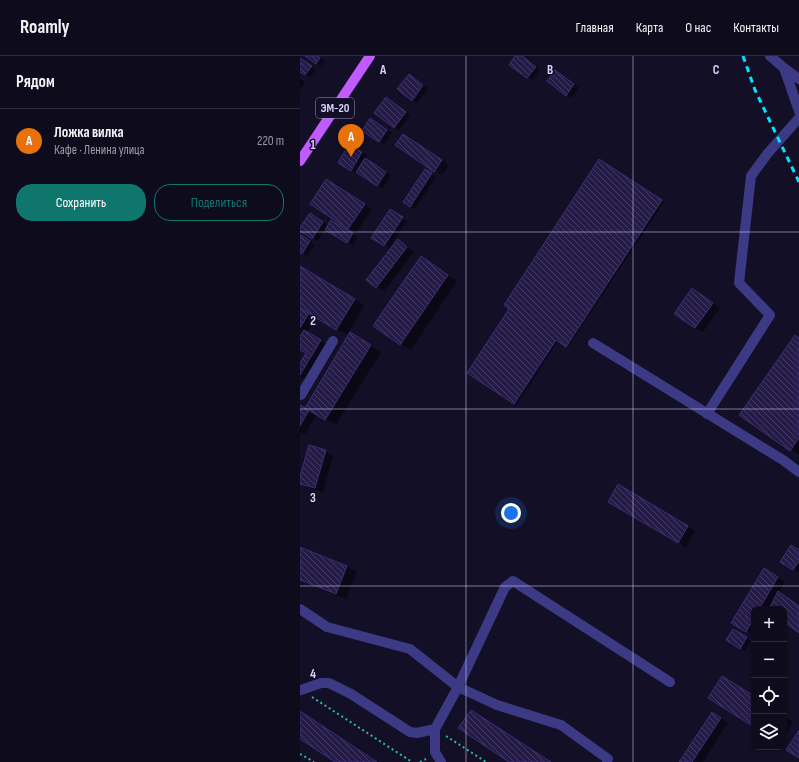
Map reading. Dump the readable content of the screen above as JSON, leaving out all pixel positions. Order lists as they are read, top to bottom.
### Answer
{
  "streets": {
    "main road": ["ЭМ-20"]
  },
  "page": {
    "header": "Roamly",
    "nav": [
      "Главная",
      "Карта",
      "О нас",
      "Контакты"
    ],
    "heading": "Рядом",
    "list": [
      {
        "mark": "A",
        "name": "Ложка вилка",
        "note": "Кафе · Ленина улица",
        "value": "220 m"
      }
    ],
    "pins": "A",
    "buttons": ["Сохранить", "Поделиться"],
    "map_buttons": ["+", "−"]
  },
  "grid": {
    "columns": ["A", "B", "C"],
    "rows": [
      "1",
      "2",
      "3",
      "4"
    ]
  }
}
